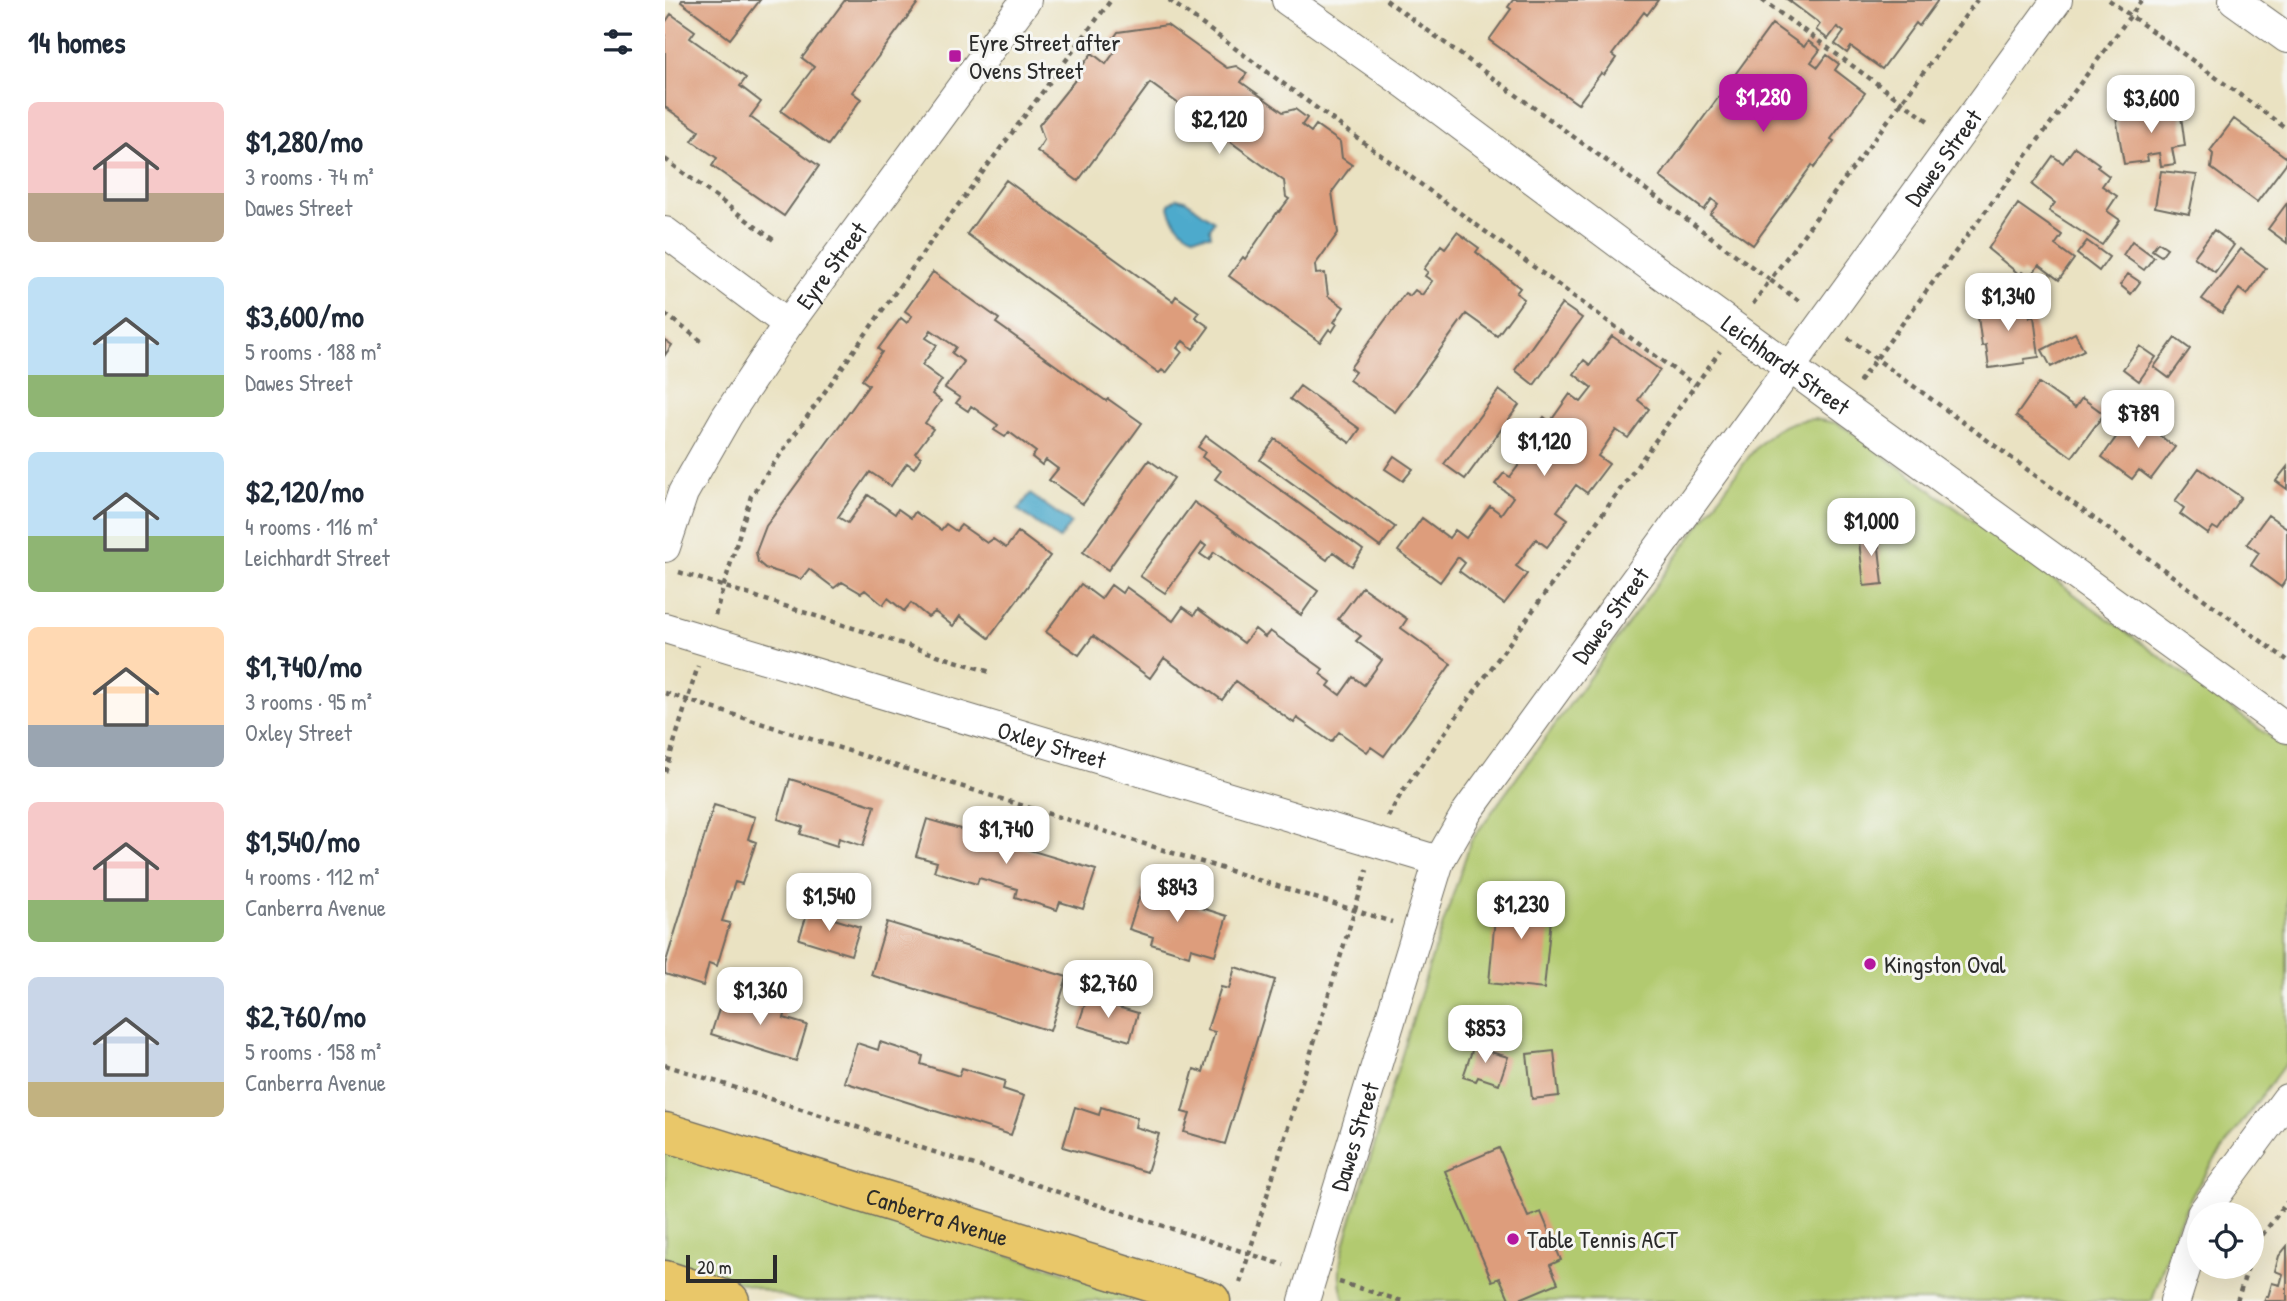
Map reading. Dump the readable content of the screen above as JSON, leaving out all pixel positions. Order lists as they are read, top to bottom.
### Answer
{
  "streets": {
    "highway": ["Canberra Avenue"],
    "street": [
      "Dawes Street",
      "Eyre Street",
      "Leichhardt Street",
      "Oxley Street"
    ]
  },
  "crossings": [
    ["Dawes Street", "Leichhardt Street"],
    ["Dawes Street", "Oxley Street"]
  ],
  "places": {
    "transit": ["Eyre Street after Ovens Street"],
    "other": ["Kingston Oval", "Table Tennis ACT"]
  },
  "scale_bar": "20 m",
  "page": {
    "heading": "14 homes",
    "price": [
      "$1,280",
      "$3,600",
      "$2,120",
      "$1,340",
      "$789",
      "$1,120",
      "$1,000",
      "$1,740",
      "$843",
      "$1,540",
      "$1,230",
      "$2,760",
      "$1,360",
      "$853"
    ],
    "list": [
      {
        "name": "$1,280/mo",
        "note": "3 rooms · 74 m² · Dawes Street"
      },
      {
        "name": "$3,600/mo",
        "note": "5 rooms · 188 m² · Dawes Street"
      },
      {
        "name": "$2,120/mo",
        "note": "4 rooms · 116 m² · Leichhardt Street"
      },
      {
        "name": "$1,740/mo",
        "note": "3 rooms · 95 m² · Oxley Street"
      },
      {
        "name": "$1,540/mo",
        "note": "4 rooms · 112 m² · Canberra Avenue"
      },
      {
        "name": "$2,760/mo",
        "note": "5 rooms · 158 m² · Canberra Avenue"
      }
    ],
    "scale": "20 m"
  }
}
